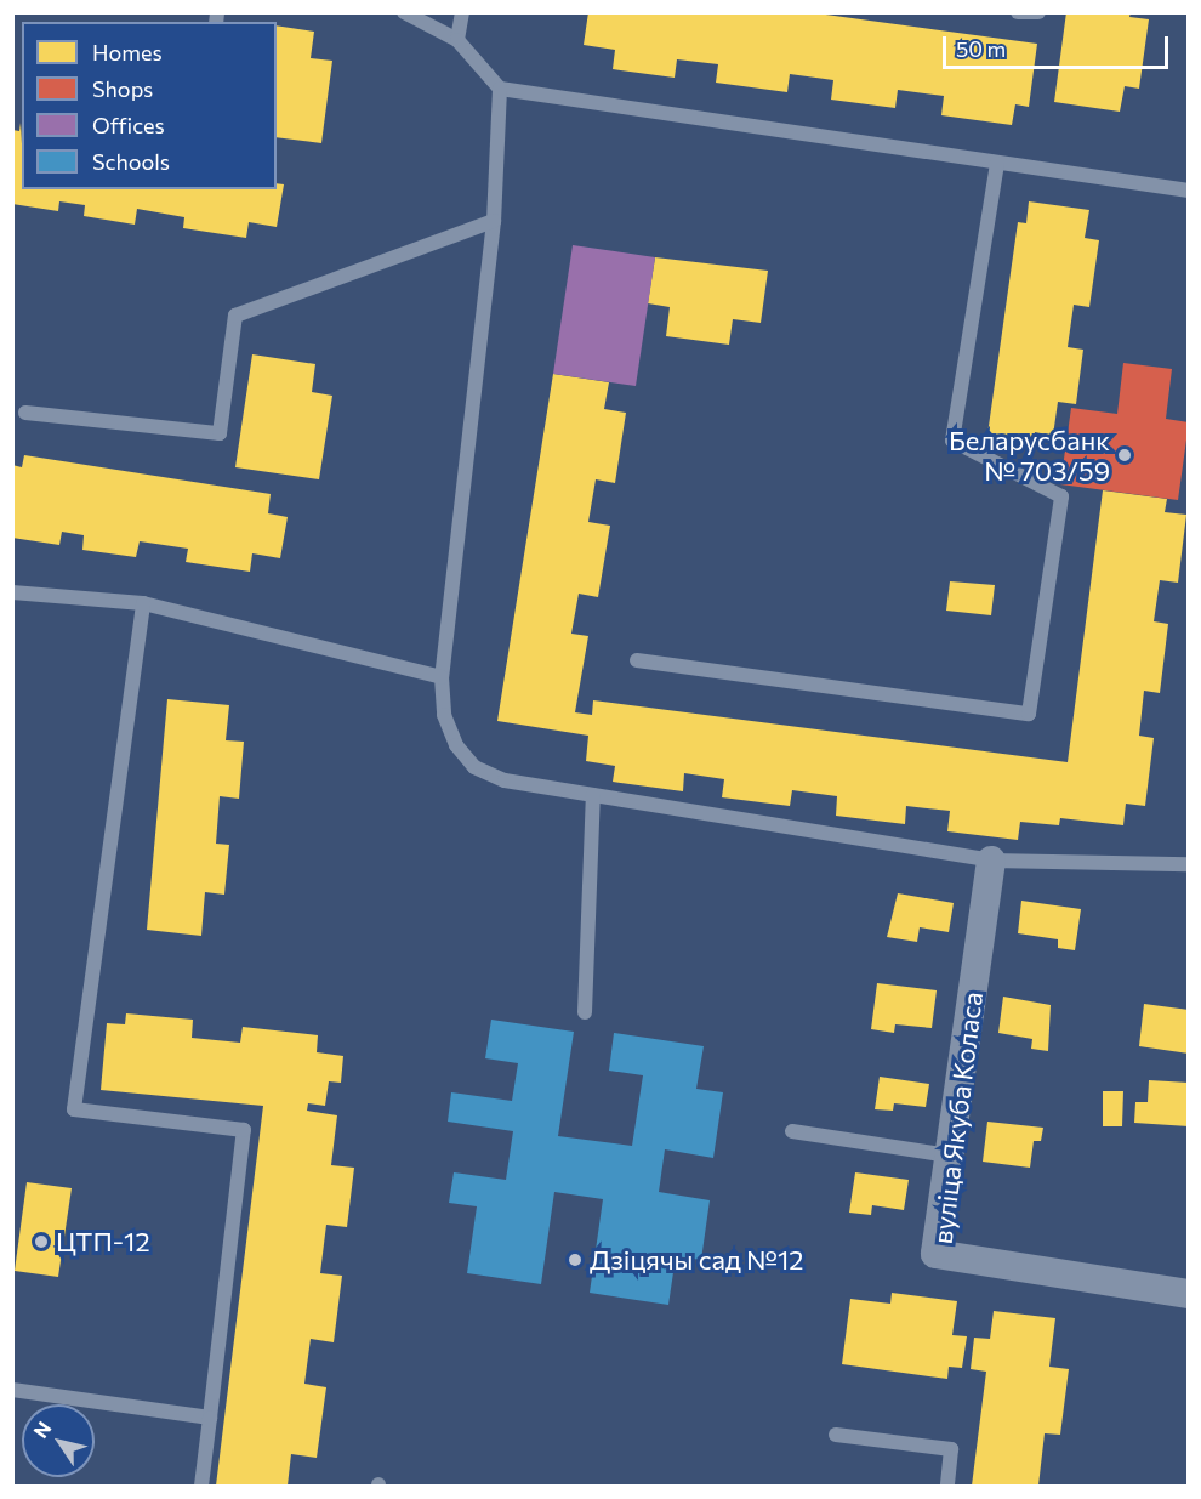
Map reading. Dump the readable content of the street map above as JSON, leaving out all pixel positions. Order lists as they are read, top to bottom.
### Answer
{
  "streets": {
    "street": ["вуліца Якуба Коласа"]
  },
  "places": ["Беларусбанк № 703/59", "ЦТП-12", "Дзіцячы сад №12"],
  "legend": [
    "Homes",
    "Shops",
    "Offices",
    "Schools"
  ],
  "scale_bar": "50 m",
  "north": "top left"
}
